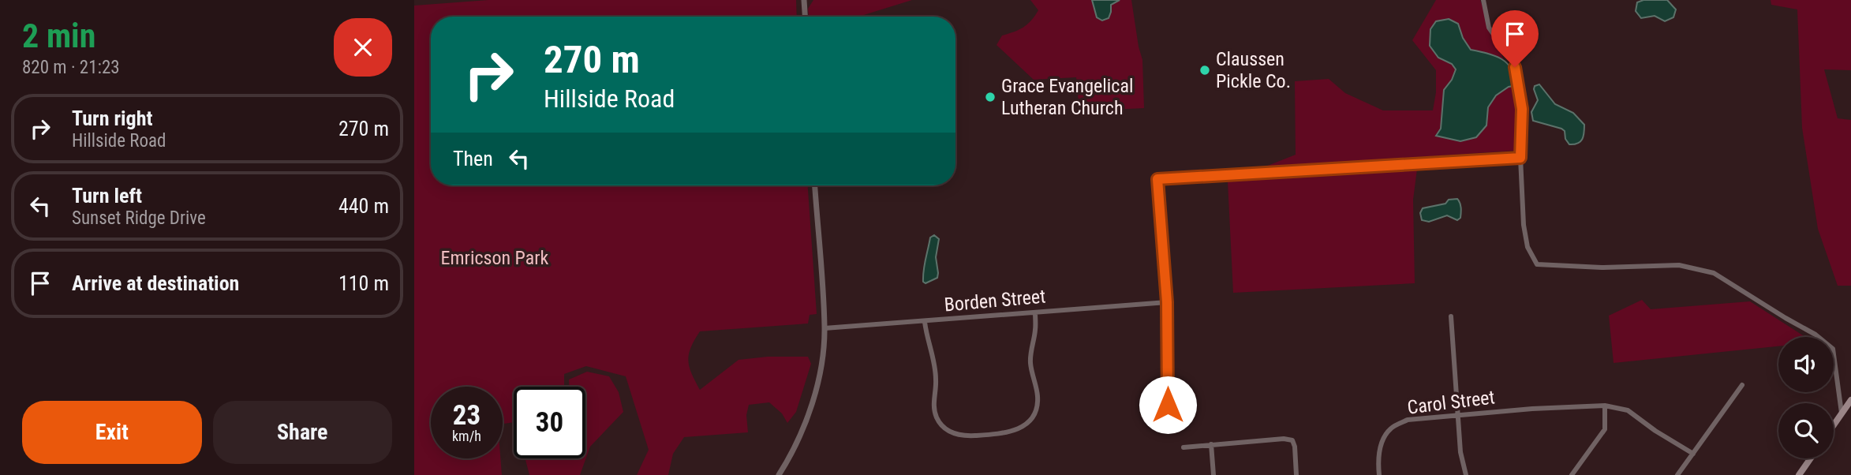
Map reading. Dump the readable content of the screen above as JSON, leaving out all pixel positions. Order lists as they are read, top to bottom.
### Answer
{
  "streets": {
    "street": ["Borden Street", "Carol Street"]
  },
  "parks": ["Emricson Park"],
  "places": ["Claussen Pickle Co.", "Grace Evangelical Lutheran Church"],
  "page": {
    "heading": ["2 min", "820 m · 21:23"],
    "turn": ["270 m", "Hillside Road"],
    "list": [
      {
        "name": "Turn right",
        "note": "Hillside Road",
        "value": "270 m"
      },
      {
        "name": "Turn left",
        "note": "Sunset Ridge Drive",
        "value": "440 m"
      },
      {
        "name": "Arrive at destination",
        "value": "110 m"
      }
    ],
    "then": "Then",
    "speed": "23 km/h",
    "limit": "30",
    "buttons": ["Exit", "Share"]
  }
}
